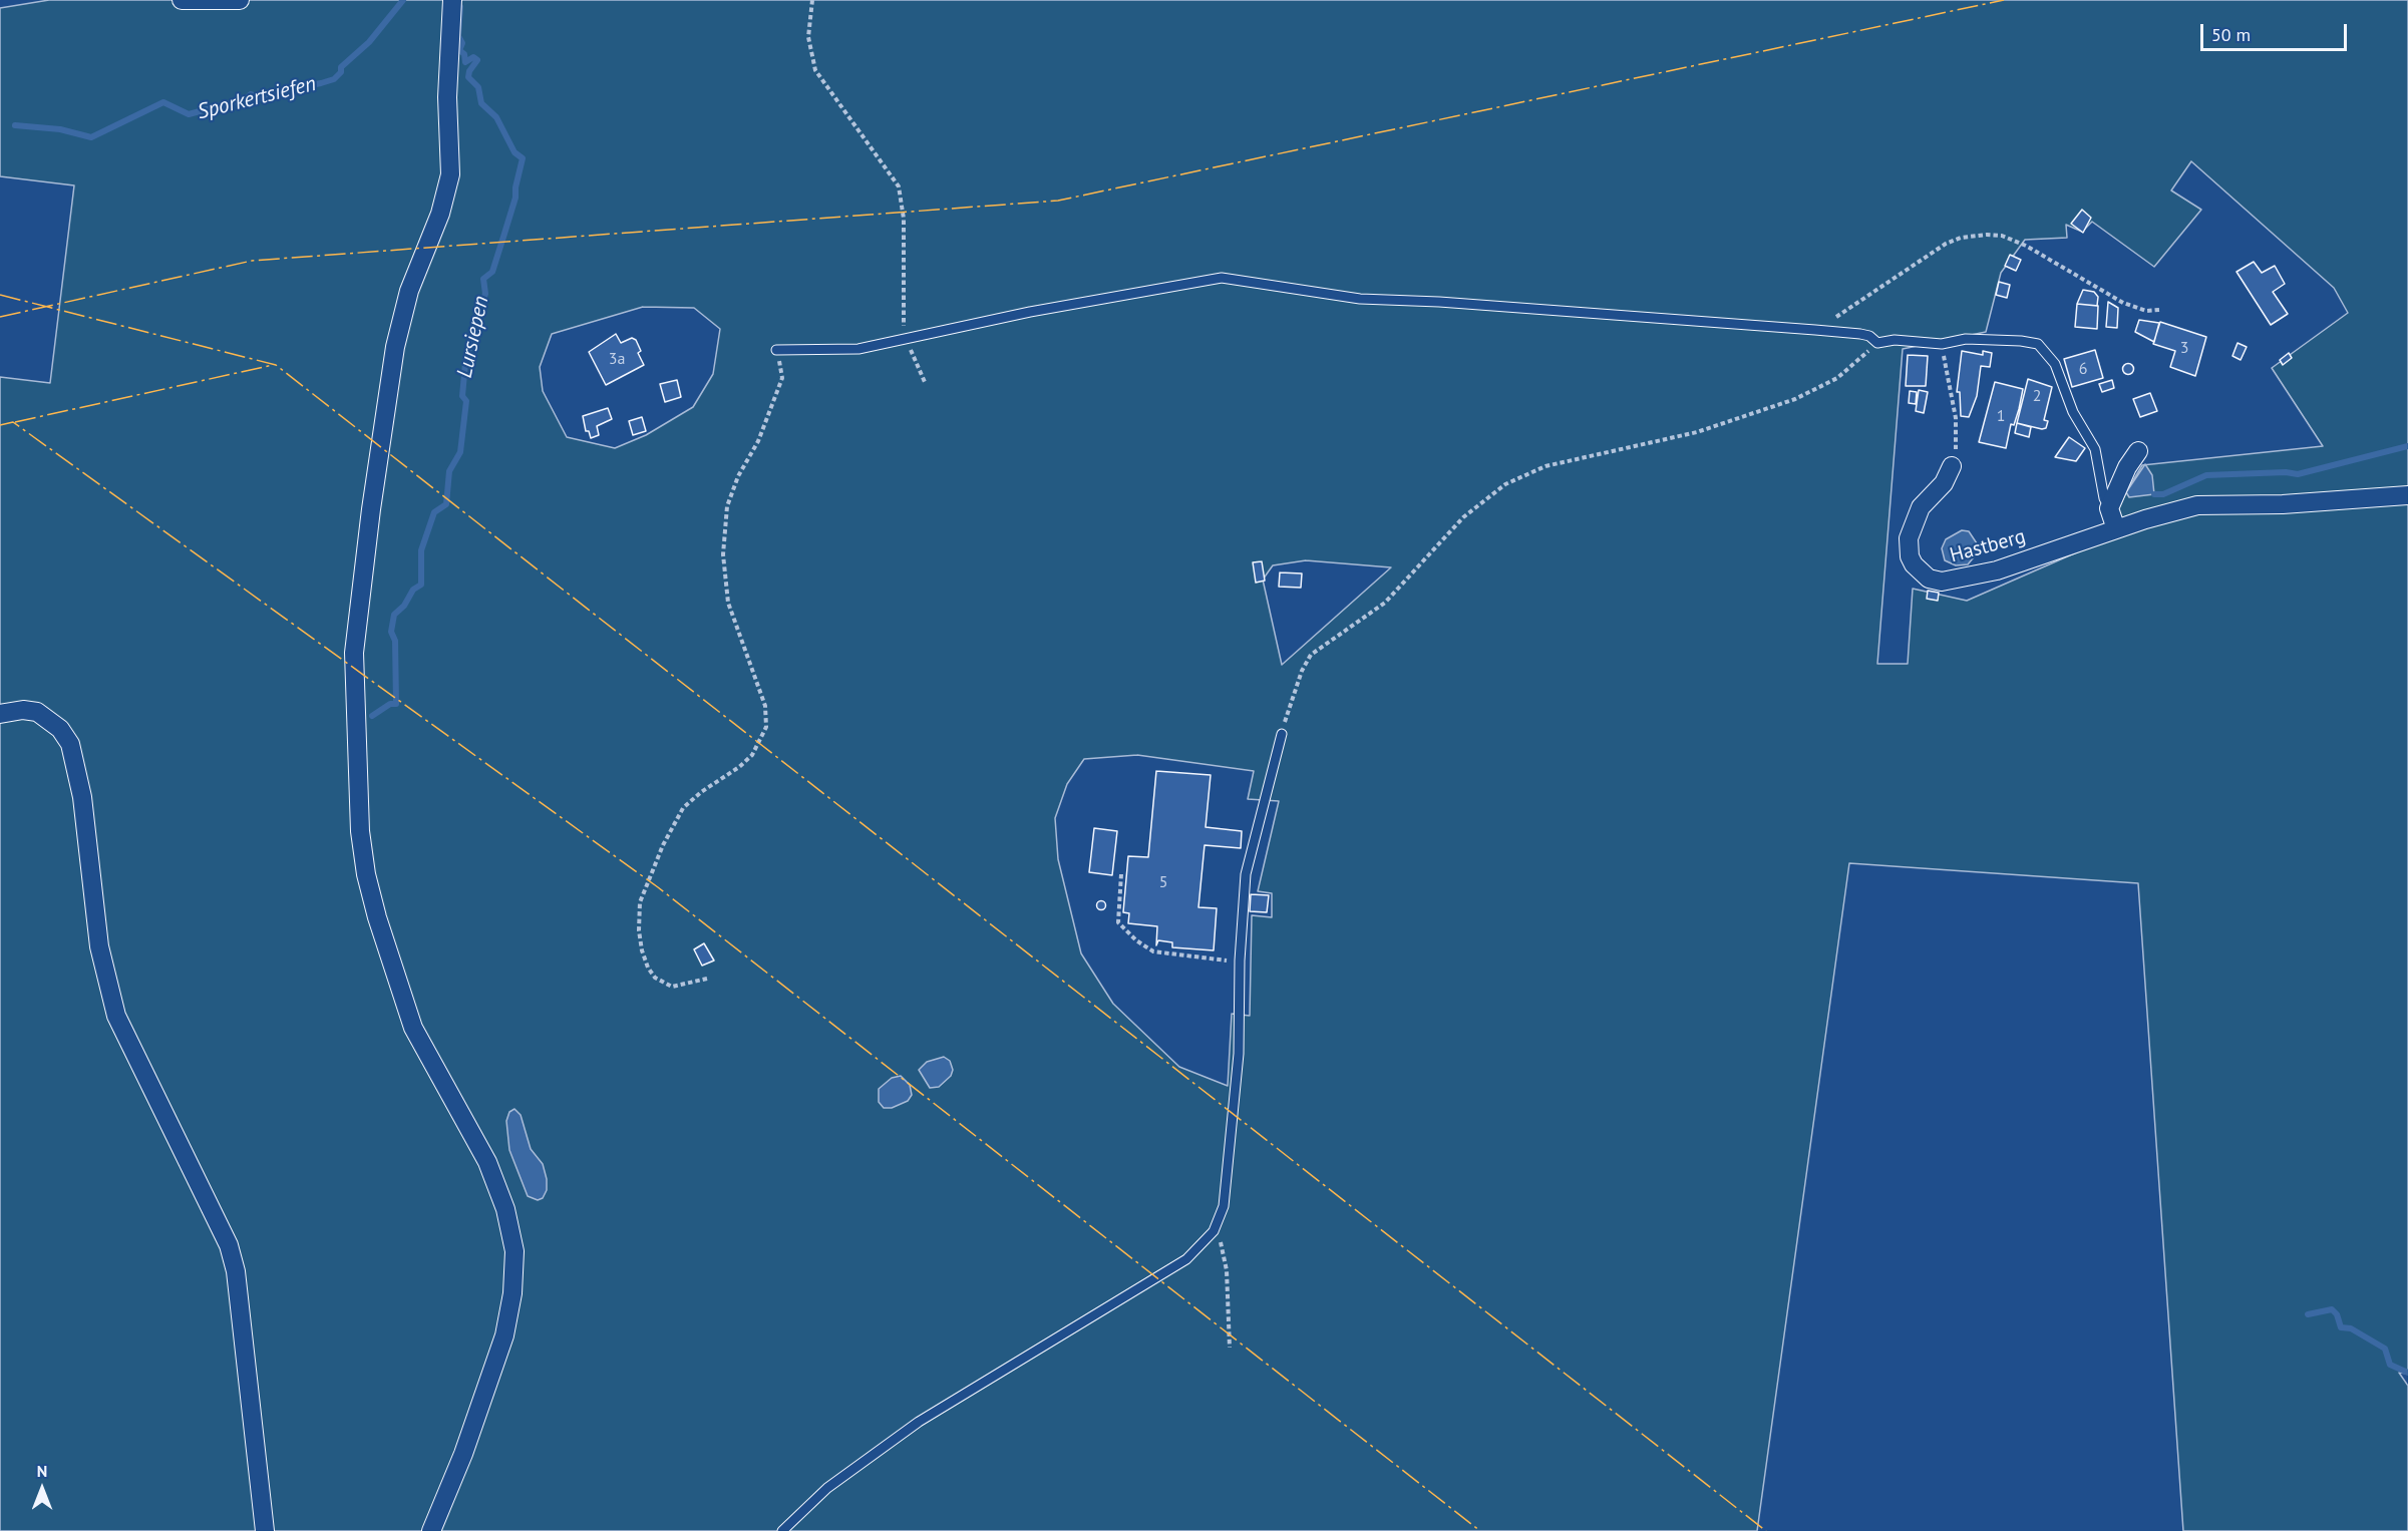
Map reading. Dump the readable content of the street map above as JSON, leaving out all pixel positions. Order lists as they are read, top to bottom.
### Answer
{
  "streets": {
    "street": ["Hastberg"]
  },
  "water": ["Sporkertsiefen", "Lursiepen"],
  "house_numbers": [
    "3",
    "3a",
    "6",
    "2",
    "1",
    "5"
  ],
  "scale_bar": "50 m",
  "north": "top"
}
